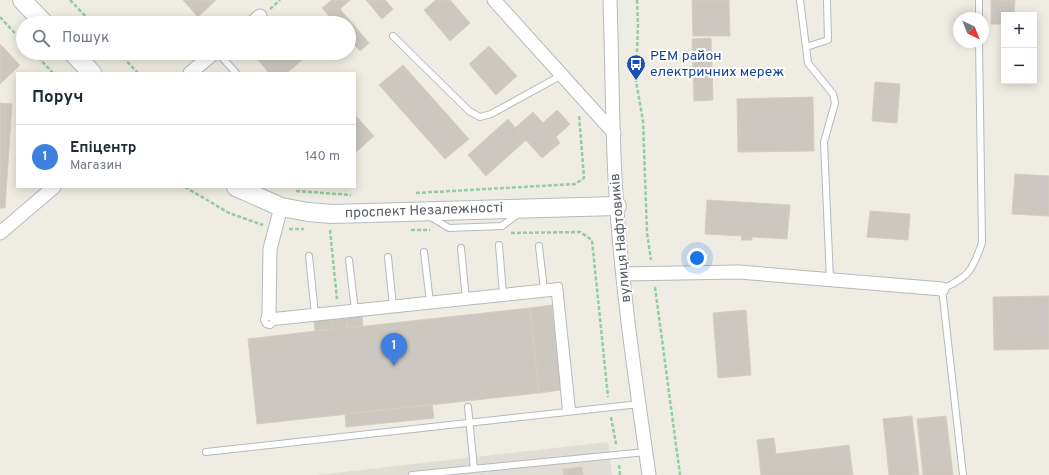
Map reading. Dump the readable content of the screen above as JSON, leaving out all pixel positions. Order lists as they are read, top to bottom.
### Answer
{
  "streets": {
    "main road": ["проспект Незалежності"],
    "street": ["вулиця Нафтовиків"]
  },
  "crossings": [
    ["проспект Незалежності", "вулиця Нафтовиків"]
  ],
  "places": {
    "bus stop": ["РЕМ район електричних мереж"]
  },
  "north": "bottom right",
  "page": {
    "map_buttons": ["+", "−"],
    "search": "Пошук",
    "heading": "Поруч",
    "list": [
      {
        "mark": "1",
        "name": "Епіцентр",
        "note": "Магазин",
        "value": "140 m"
      }
    ],
    "pins": "1"
  }
}
